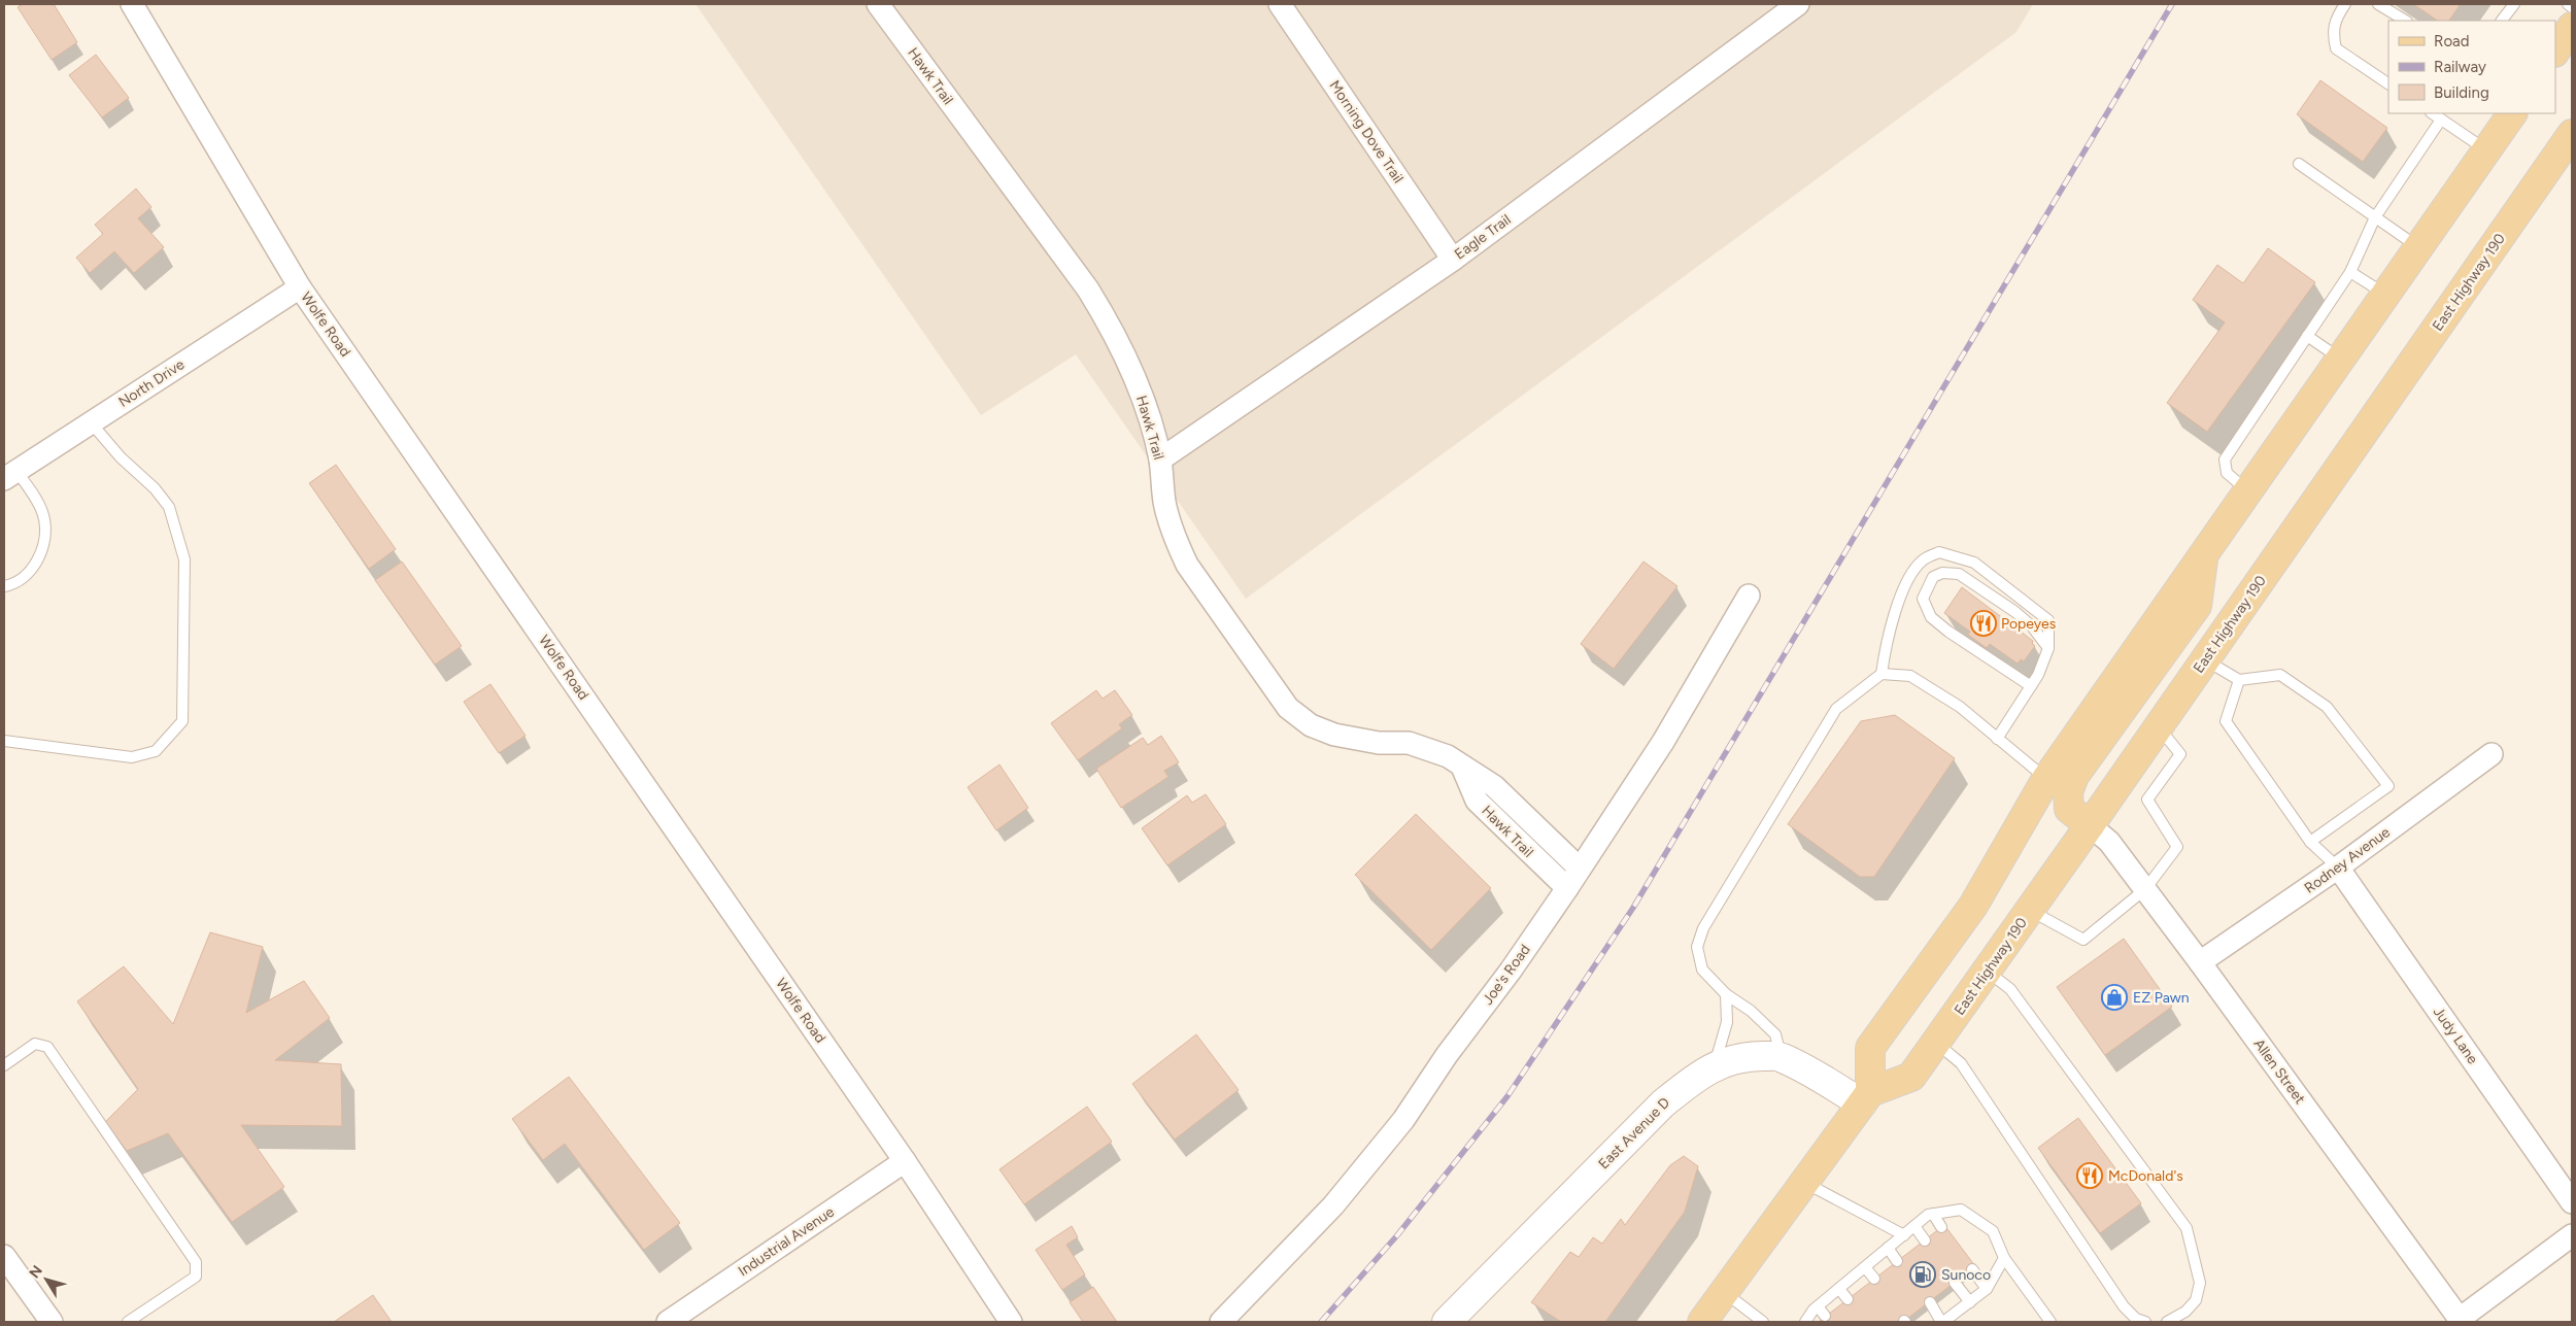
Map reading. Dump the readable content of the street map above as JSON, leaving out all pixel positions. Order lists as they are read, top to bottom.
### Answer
{
  "streets": {
    "main road": ["East Highway 190", "East Avenue D"],
    "street": [
      "Hawk Trail",
      "Morning Dove Trail",
      "Eagle Trail",
      "Wolfe Road",
      "North Drive",
      "Rodney Avenue",
      "Joe's Road",
      "Judy Lane",
      "Allen Street",
      "Industrial Avenue"
    ]
  },
  "crossings": [
    ["Hawk Trail", "Eagle Trail"],
    ["Hawk Trail", "Joe's Road"],
    ["Morning Dove Trail", "Eagle Trail"],
    ["East Highway 190", "Allen Street"],
    ["East Highway 190", "East Avenue D"],
    ["Wolfe Road", "North Drive"],
    ["Wolfe Road", "Industrial Avenue"],
    ["Rodney Avenue", "Judy Lane"],
    ["Rodney Avenue", "Allen Street"]
  ],
  "places": {
    "restaurant": ["Popeyes", "McDonald's"],
    "shop": ["EZ Pawn"],
    "fuel station": ["Sunoco"]
  },
  "legend": ["Road", "Railway", "Building"],
  "north": "top left"
}
